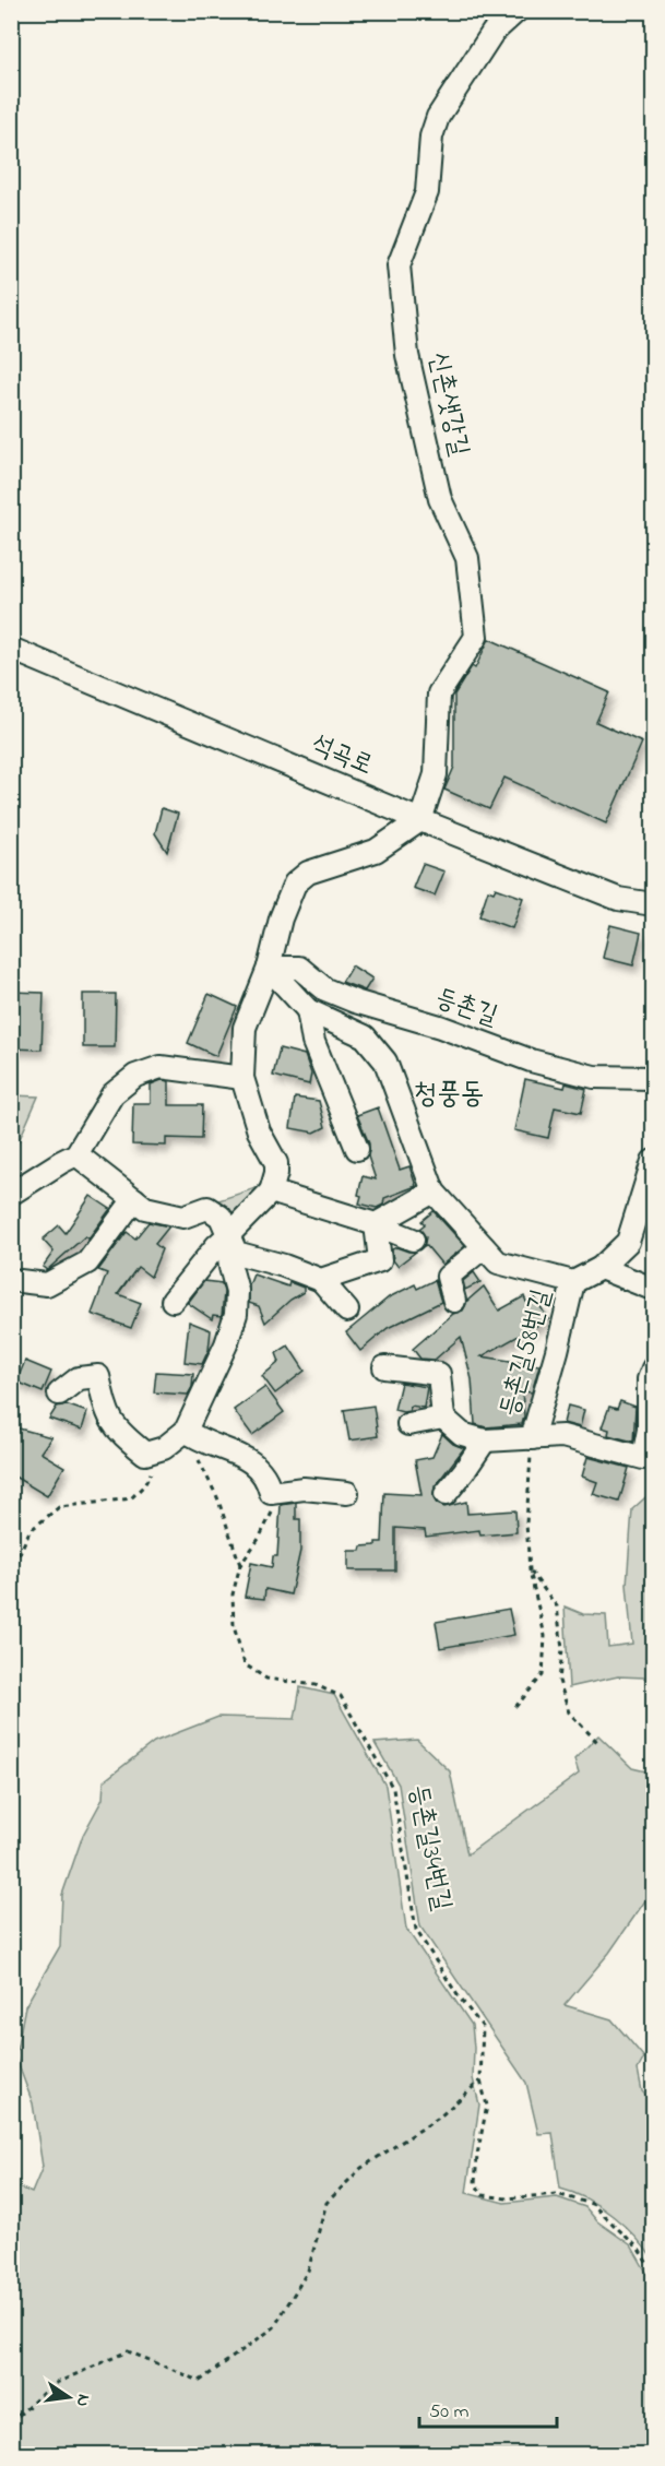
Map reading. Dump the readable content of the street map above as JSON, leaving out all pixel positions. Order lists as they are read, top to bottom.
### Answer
{
  "streets": {
    "street": [
      "신촌샛강길",
      "석곡로",
      "등촌길",
      "등촌길58번길"
    ],
    "path": ["등촌길34번길"]
  },
  "crossings": [
    ["신촌샛강길", "석곡로"]
  ],
  "districts": ["청풍동"],
  "scale_bar": "50 m",
  "north": "right"
}
